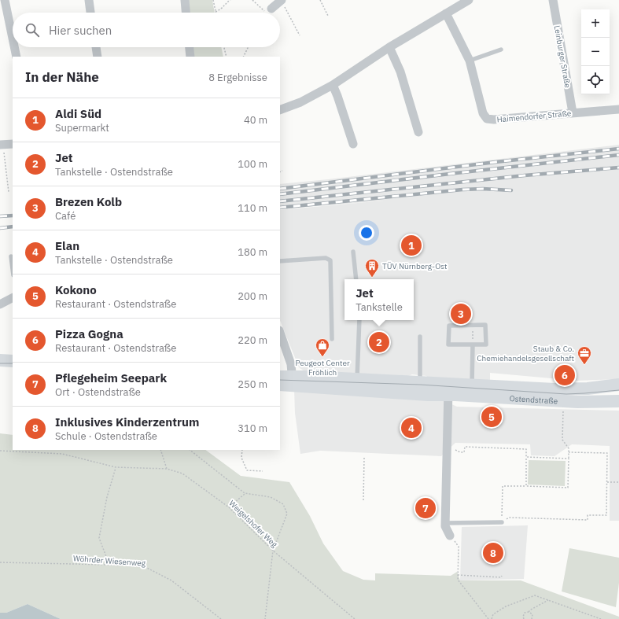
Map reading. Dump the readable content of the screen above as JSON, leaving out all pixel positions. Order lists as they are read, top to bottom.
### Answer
{
  "streets": {
    "main road": ["Ostendstraße"],
    "street": ["Leinburger Straße", "Haimendorfer Straße"],
    "path": ["Weigelshofer Weg", "Wöhrder Wiesenweg"]
  },
  "crossings": [
    ["Leinburger Straße", "Haimendorfer Straße"]
  ],
  "places": {
    "building": ["TÜV Nürnberg-Ost"],
    "shop": ["Peugeot Center Fröhlich"],
    "office": ["Staub & Co. Chemiehandelsgesellschaft"]
  },
  "page": {
    "map_buttons": ["+", "−"],
    "search": "Hier suchen",
    "heading": ["In der Nähe", "8 Ergebnisse"],
    "list": [
      {
        "mark": "1",
        "name": "Aldi Süd",
        "note": "Supermarkt",
        "value": "40 m"
      },
      {
        "mark": "2",
        "name": "Jet",
        "note": "Tankstelle · Ostendstraße",
        "value": "100 m"
      },
      {
        "mark": "3",
        "name": "Brezen Kolb",
        "note": "Café",
        "value": "110 m"
      },
      {
        "mark": "4",
        "name": "Elan",
        "note": "Tankstelle · Ostendstraße",
        "value": "180 m"
      },
      {
        "mark": "5",
        "name": "Kokono",
        "note": "Restaurant · Ostendstraße",
        "value": "200 m"
      },
      {
        "mark": "6",
        "name": "Pizza Gogna",
        "note": "Restaurant · Ostendstraße",
        "value": "220 m"
      },
      {
        "mark": "7",
        "name": "Pflegeheim Seepark",
        "note": "Ort · Ostendstraße",
        "value": "250 m"
      },
      {
        "mark": "8",
        "name": "Inklusives Kinderzentrum",
        "note": "Schule · Ostendstraße",
        "value": "310 m"
      }
    ],
    "pins": [
      "1",
      "3",
      "2",
      "6",
      "5",
      "4",
      "7",
      "8"
    ],
    "popup": ["Jet", "Tankstelle"]
  }
}
